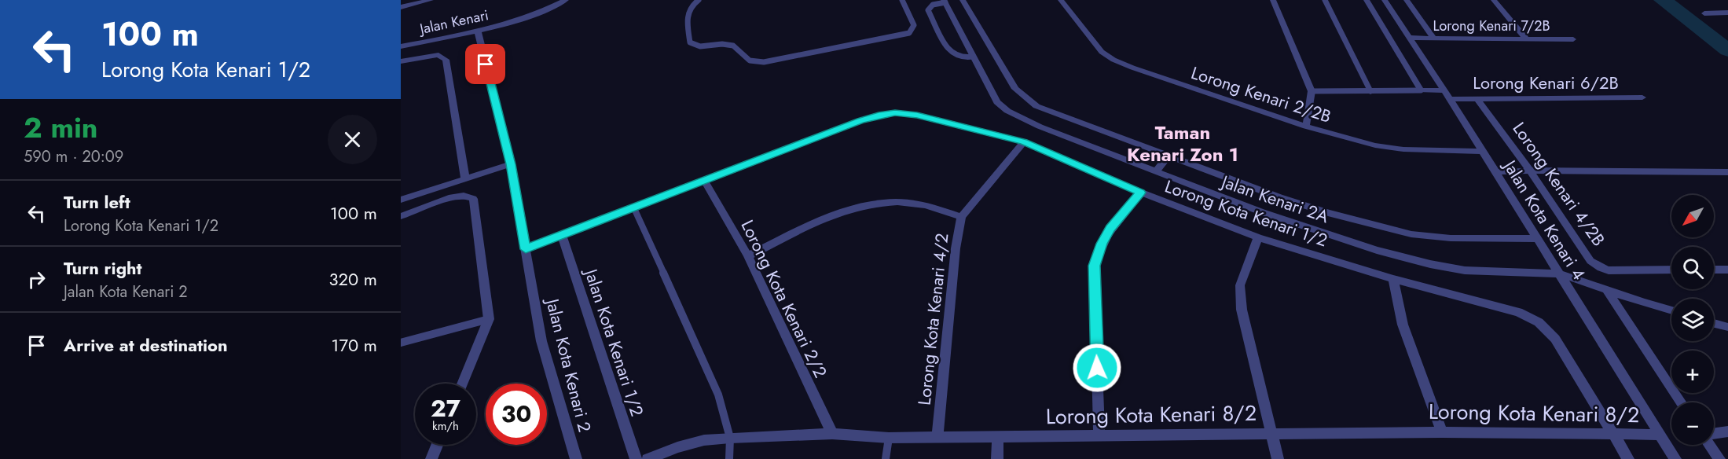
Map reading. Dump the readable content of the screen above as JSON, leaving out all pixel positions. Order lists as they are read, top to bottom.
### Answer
{
  "streets": {
    "street": [
      "Jalan Kenari",
      "Lorong Kenari 7/2B",
      "Lorong Kenari 6/2B",
      "Lorong Kenari 2/2B",
      "Lorong Kenari 4/2B",
      "Jalan Kenari 2A",
      "Lorong Kota Kenari 1/2",
      "Jalan Kota Kenari 4",
      "Lorong Kota Kenari 2/2",
      "Lorong Kota Kenari 4/2",
      "Jalan Kota Kenari 1/2",
      "Jalan Kota Kenari 2",
      "Lorong Kota Kenari 8/2"
    ]
  },
  "crossings": [
    ["Jalan Kenari", "Jalan Kota Kenari 2"],
    ["Lorong Kenari 7/2B", "Jalan Kota Kenari 4"],
    ["Lorong Kenari 6/2B", "Lorong Kenari 4/2B"],
    ["Lorong Kenari 6/2B", "Jalan Kota Kenari 4"],
    ["Lorong Kenari 2/2B", "Jalan Kota Kenari 4"],
    ["Jalan Kenari 2A", "Jalan Kota Kenari 4"],
    ["Lorong Kota Kenari 1/2", "Lorong Kota Kenari 2/2"],
    ["Lorong Kota Kenari 1/2", "Lorong Kota Kenari 4/2"],
    ["Lorong Kota Kenari 1/2", "Jalan Kota Kenari 1/2"],
    ["Lorong Kota Kenari 1/2", "Jalan Kota Kenari 2"],
    ["Lorong Kota Kenari 1/2", "Lorong Kota Kenari 8/2"],
    ["Jalan Kota Kenari 4", "Lorong Kota Kenari 8/2"],
    ["Lorong Kota Kenari 2/2", "Lorong Kota Kenari 8/2"],
    ["Lorong Kota Kenari 4/2", "Lorong Kota Kenari 8/2"]
  ],
  "districts": ["Taman Kenari Zon 1"],
  "north": "bottom left",
  "page": {
    "turn": ["100 m", "Lorong Kota Kenari 1/2"],
    "heading": ["2 min", "590 m · 20:09"],
    "list": [
      {
        "name": "Turn left",
        "note": "Lorong Kota Kenari 1/2",
        "value": "100 m"
      },
      {
        "name": "Turn right",
        "note": "Jalan Kota Kenari 2",
        "value": "320 m"
      },
      {
        "name": "Arrive at destination",
        "value": "170 m"
      }
    ],
    "map_buttons": ["+", "−"],
    "speed": "27 km/h",
    "limit": "30"
  }
}
